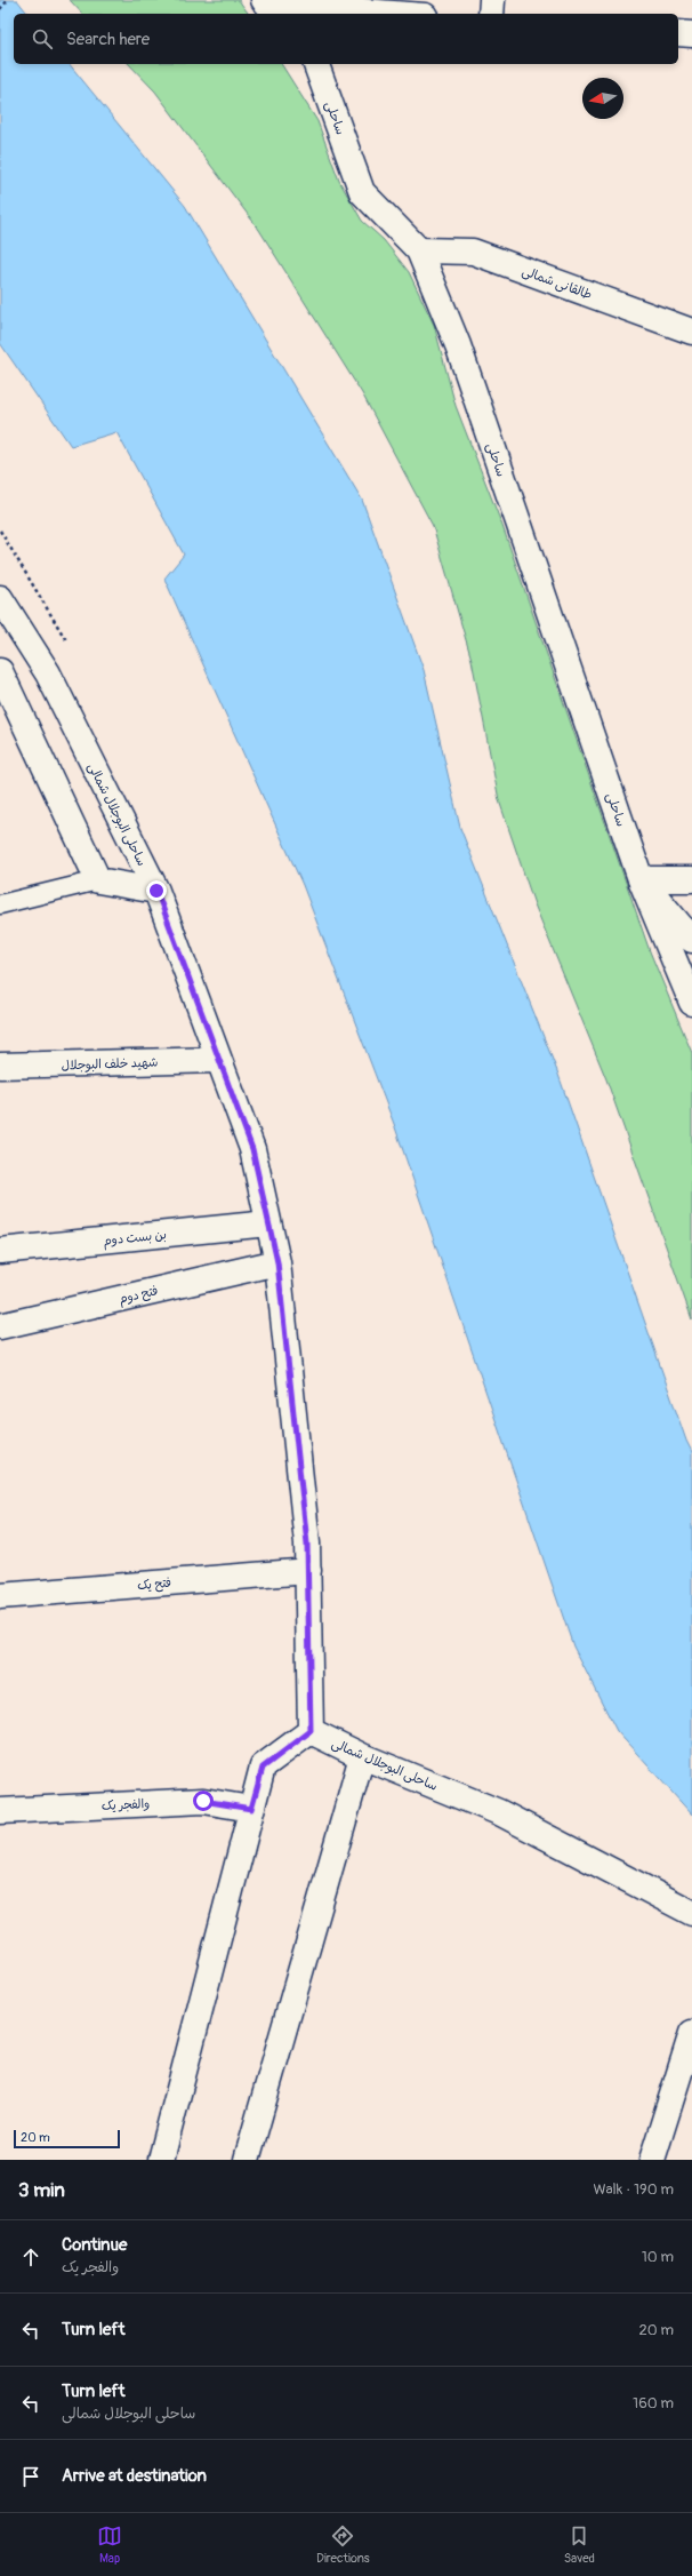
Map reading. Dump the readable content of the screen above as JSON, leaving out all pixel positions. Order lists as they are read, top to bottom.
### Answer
{
  "streets": {
    "street": [
      "ساحلی",
      "طالقانی شمالی",
      "ساحلی البوجلال شمالی",
      "شهید خلف البوجلال",
      "بن بست دوم",
      "فتح دوم",
      "فتح یک",
      "والفجر یک"
    ]
  },
  "crossings": [
    ["ساحلی", "طالقانی شمالی"],
    ["ساحلی البوجلال شمالی", "شهید خلف البوجلال"],
    ["ساحلی البوجلال شمالی", "بن بست دوم"],
    ["ساحلی البوجلال شمالی", "فتح دوم"],
    ["ساحلی البوجلال شمالی", "فتح یک"]
  ],
  "scale_bar": "20 m",
  "north": "left",
  "page": {
    "search": "Search here",
    "scale": "20 m",
    "heading": ["3 min", "Walk · 190 m"],
    "list": [
      ["Continue", "والفجر یک", "10 m"],
      ["Turn left", "20 m"],
      ["Turn left", "ساحلی البوجلال شمالی", "160 m"],
      "Arrive at destination"
    ],
    "nav": ["Map", "Directions", "Saved"]
  }
}
